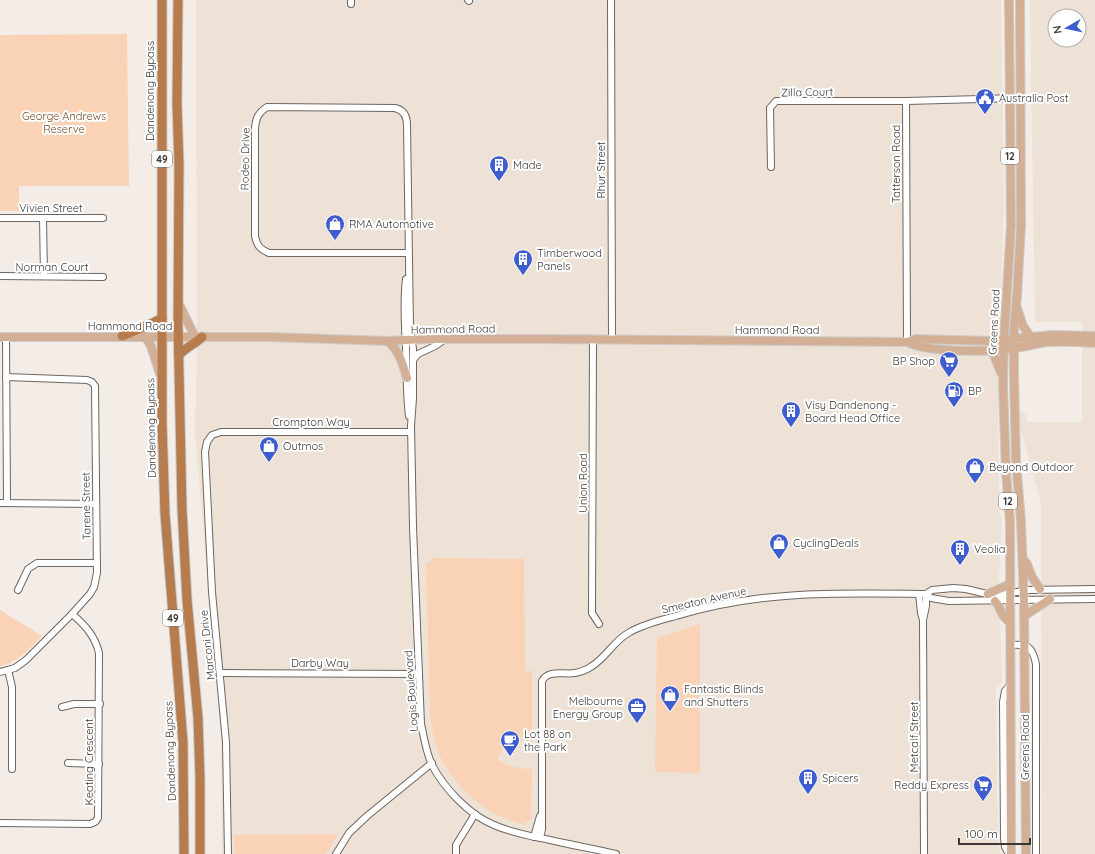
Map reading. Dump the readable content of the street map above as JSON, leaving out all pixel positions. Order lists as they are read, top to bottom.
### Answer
{
  "streets": {
    "highway": ["Dandenong Bypass", "49"],
    "main road": ["12", "Greens Road", "Hammond Road"],
    "street": [
      "Zilla Court",
      "Rodeo Drive",
      "Tatterson Road",
      "Rhur Street",
      "Vivien Street",
      "Norman Court",
      "Crompton Way",
      "Union Road",
      "Tarene Street",
      "Smeaton Avenue",
      "Marconi Drive",
      "Darby Way",
      "Logis Boulevard",
      "Metcalf Street",
      "Keating Crescent"
    ]
  },
  "crossings": [
    ["Dandenong Bypass", "Hammond Road"],
    ["Zilla Court", "Tatterson Road"],
    ["49", "Hammond Road"],
    ["Rodeo Drive", "Hammond Road"],
    ["Rodeo Drive", "Logis Boulevard"],
    ["Tatterson Road", "Hammond Road"],
    ["Rhur Street", "Hammond Road"],
    ["Greens Road", "Hammond Road"],
    ["Greens Road", "Smeaton Avenue"],
    ["Hammond Road", "Union Road"],
    ["Hammond Road", "Logis Boulevard"],
    ["Crompton Way", "Marconi Drive"],
    ["Crompton Way", "Logis Boulevard"],
    ["Tarene Street", "Keating Crescent"],
    ["Smeaton Avenue", "Logis Boulevard"],
    ["Smeaton Avenue", "Metcalf Street"],
    ["Marconi Drive", "Darby Way"],
    ["Darby Way", "Logis Boulevard"]
  ],
  "parks": ["George Andrews Reserve"],
  "places": {
    "public building": ["Australia Post"],
    "building": [
      "Made",
      "Timberwood Panels",
      "Visy Dandenong - Board Head Office",
      "Veolia",
      "Spicers"
    ],
    "shop": [
      "RMA Automotive",
      "Outmos",
      "Beyond Outdoor",
      "CyclingDeals",
      "Fantastic Blinds and Shutters"
    ],
    "supermarket": ["BP Shop", "Reddy Express"],
    "fuel station": ["BP"],
    "office": ["Melbourne Energy Group"],
    "cafe": ["Lot 88 on the Park"]
  },
  "scale_bar": "100 m",
  "north": "left"
}
